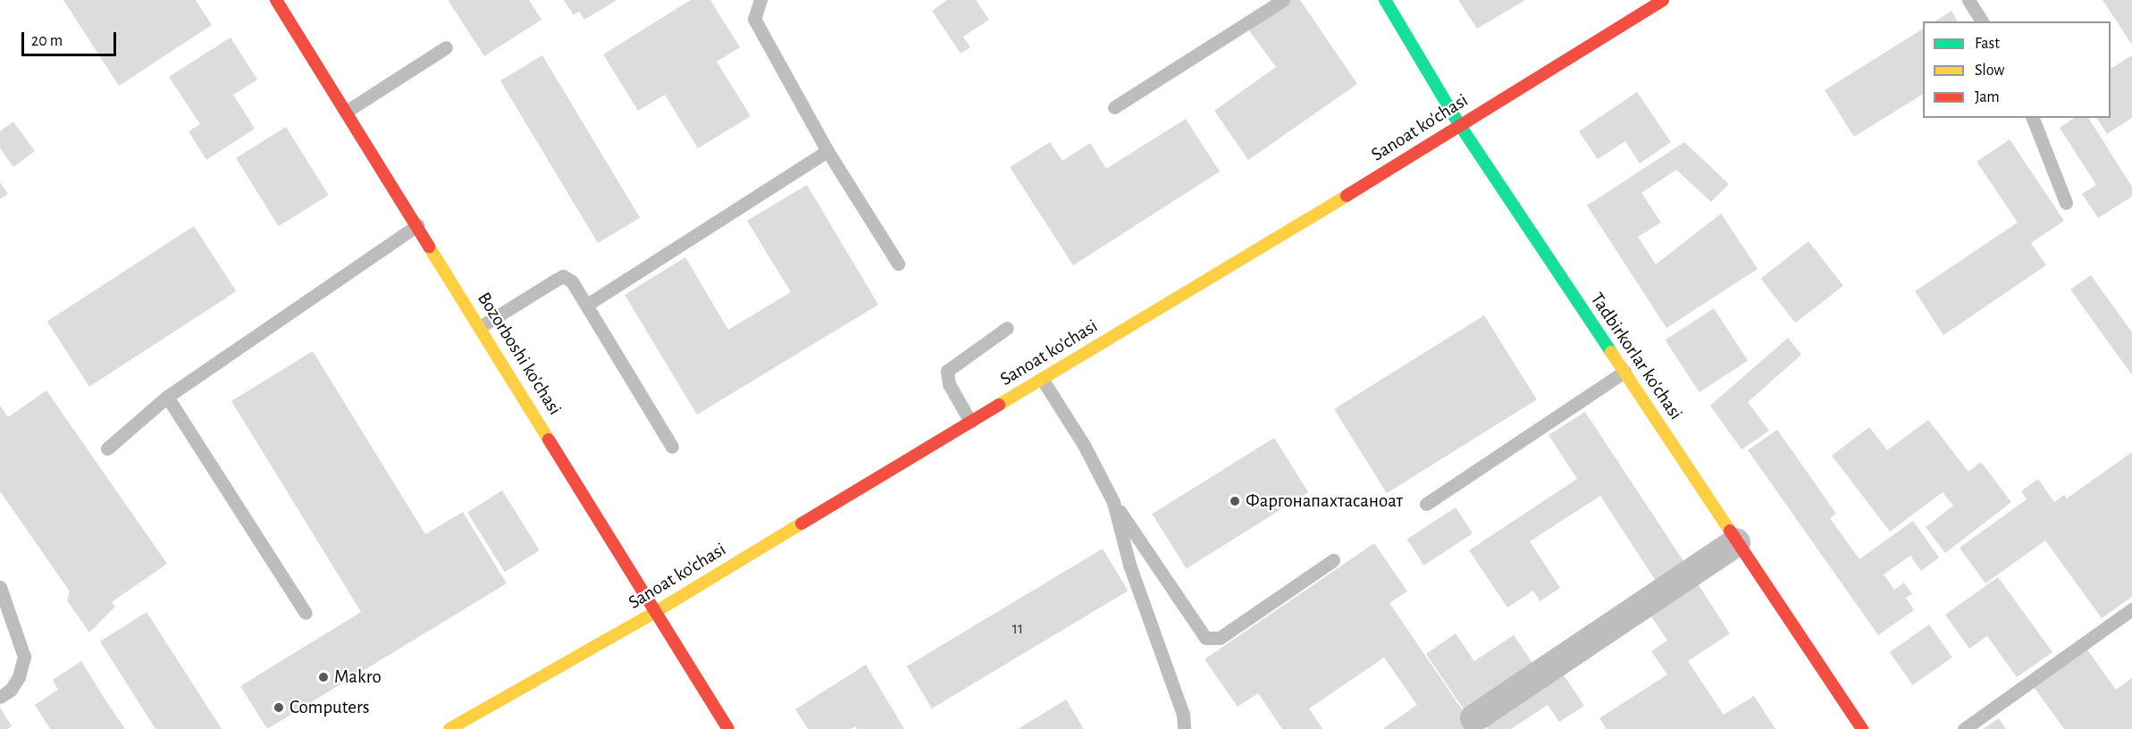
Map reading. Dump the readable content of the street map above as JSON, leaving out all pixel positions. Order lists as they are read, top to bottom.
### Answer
{
  "streets": {
    "main road": ["Sanoat ko'chasi", "Bozorboshi ko'chasi", "Tadbirkorlar ko'chasi"]
  },
  "crossings": [
    ["Sanoat ko'chasi", "Bozorboshi ko'chasi"],
    ["Sanoat ko'chasi", "Tadbirkorlar ko'chasi"]
  ],
  "places": ["Фаргонапахтасаноат", "Makro", "Computers"],
  "house_numbers": ["11"],
  "legend": ["Fast", "Slow", "Jam"],
  "scale_bar": "20 m"
}
